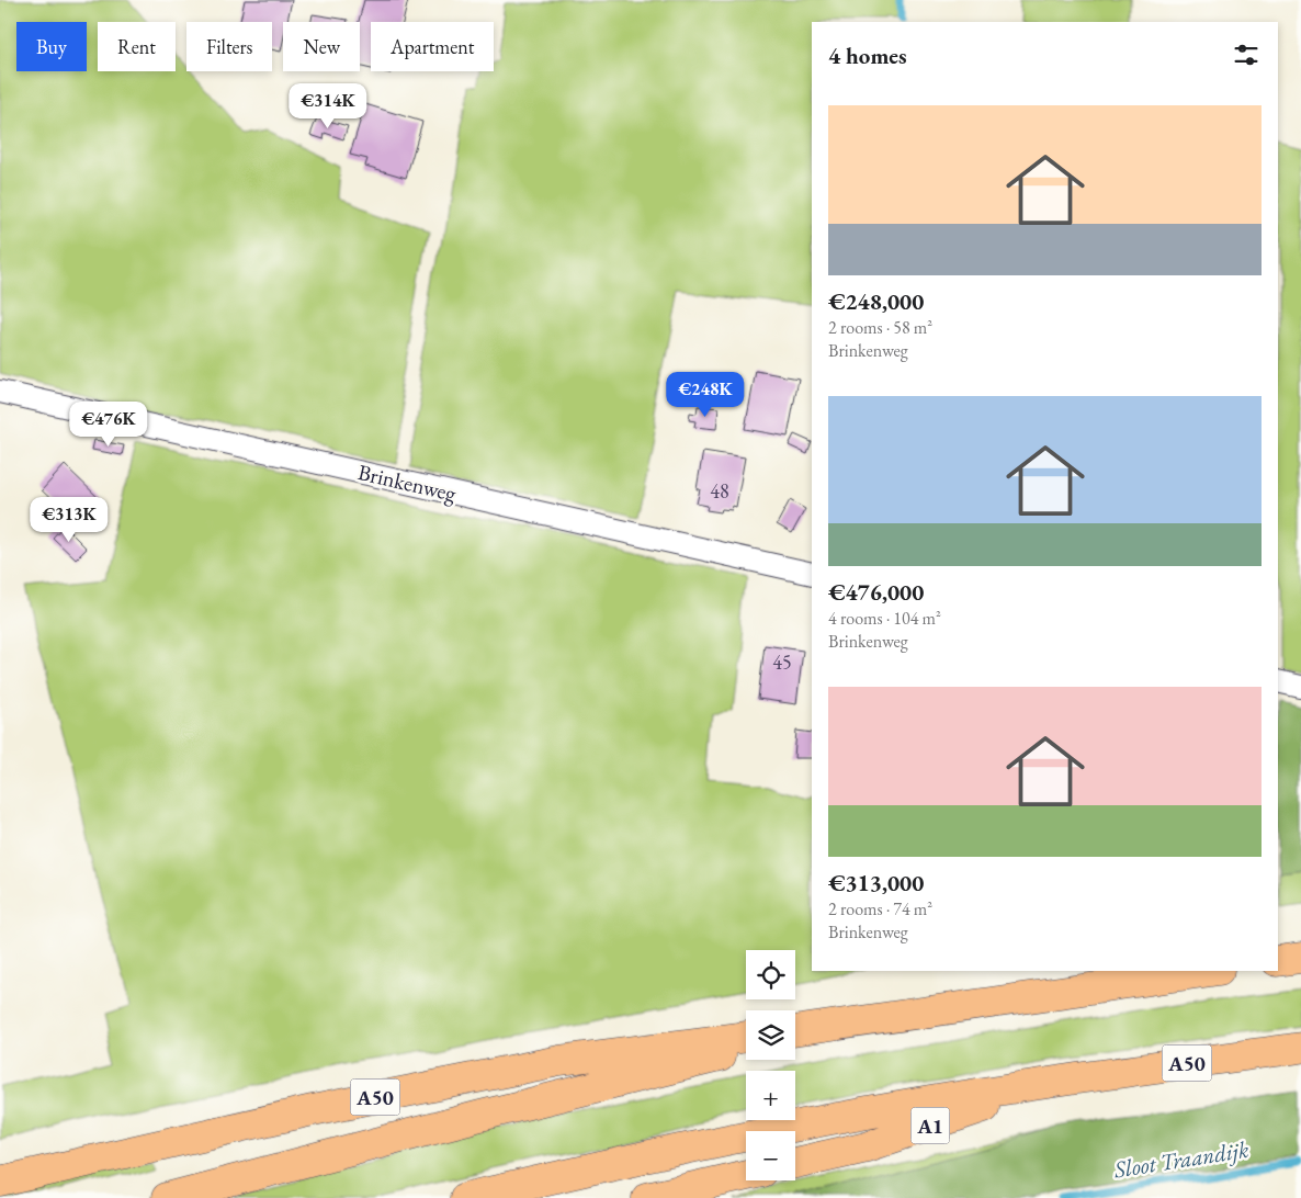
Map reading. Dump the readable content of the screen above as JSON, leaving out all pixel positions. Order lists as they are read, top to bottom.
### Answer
{
  "streets": {
    "highway": ["A50", "A1"],
    "street": ["Brinkenweg"]
  },
  "crossings": [
    ["A50", "A1"]
  ],
  "water": ["Sloot Traandijk"],
  "house_numbers": ["48", "45"],
  "page": {
    "chip": [
      "Buy",
      "Rent",
      "Filters",
      "New",
      "Apartment"
    ],
    "heading": "4 homes",
    "price": [
      "€314K",
      "€248K",
      "€476K",
      "€313K"
    ],
    "list": [
      {
        "name": "€248,000",
        "note": "2 rooms · 58 m² · Brinkenweg"
      },
      {
        "name": "€476,000",
        "note": "4 rooms · 104 m² · Brinkenweg"
      },
      {
        "name": "€313,000",
        "note": "2 rooms · 74 m² · Brinkenweg"
      }
    ],
    "map_buttons": ["+", "−"]
  }
}
